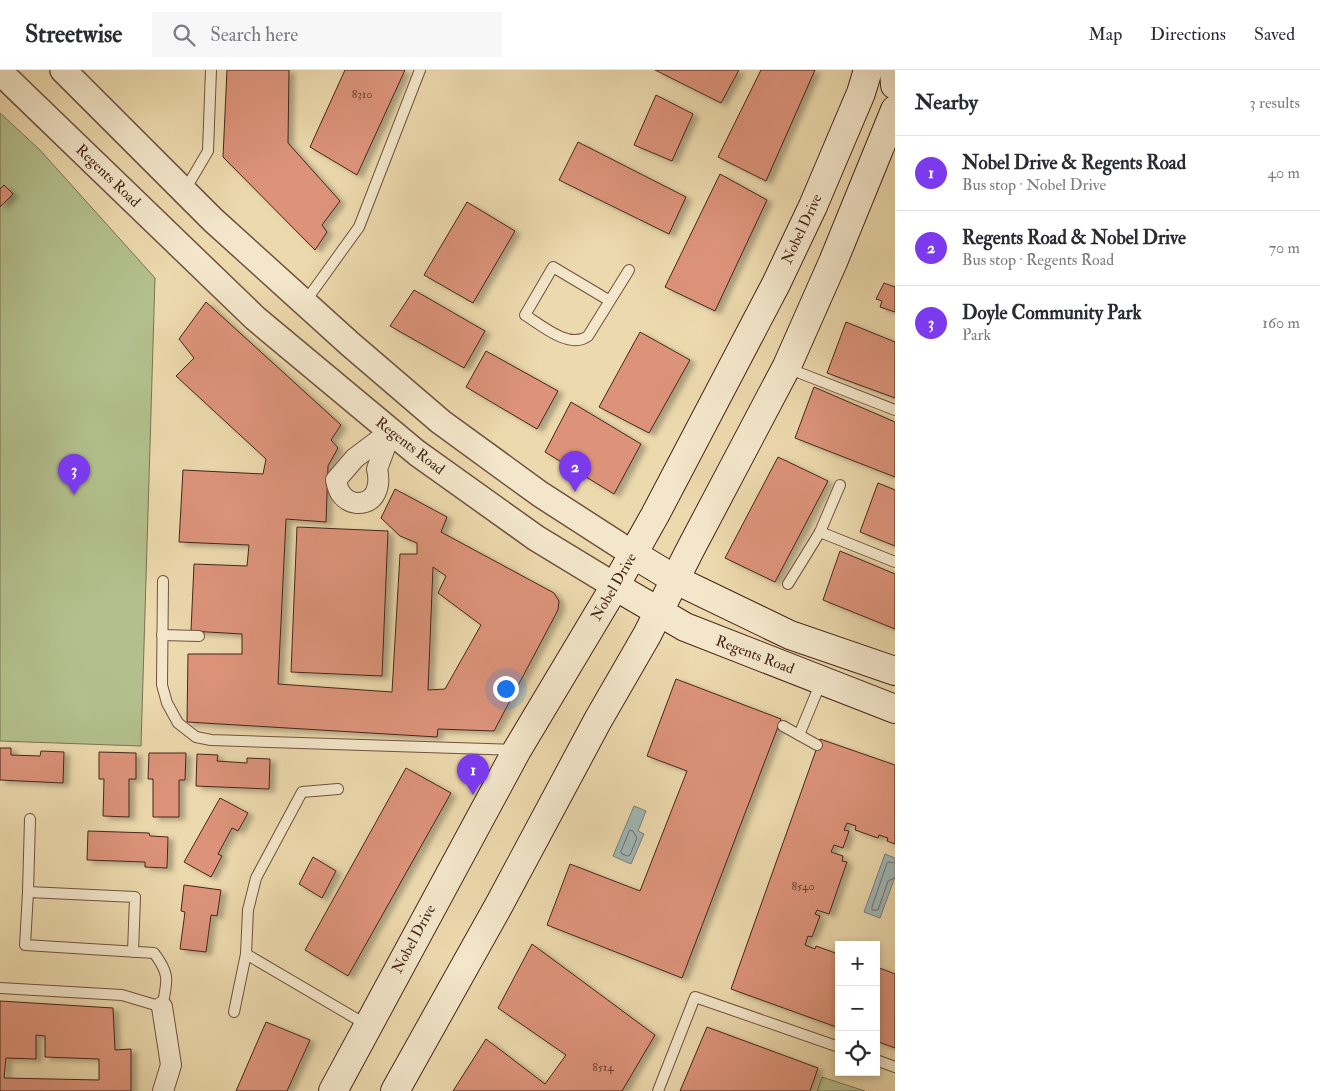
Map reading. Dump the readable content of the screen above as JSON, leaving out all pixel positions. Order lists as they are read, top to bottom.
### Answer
{
  "streets": {
    "main road": ["Regents Road", "Nobel Drive"]
  },
  "crossings": [
    ["Regents Road", "Nobel Drive"]
  ],
  "house_numbers": ["8310", "8540", "8514"],
  "page": {
    "header": "Streetwise",
    "search": "Search here",
    "nav": ["Map", "Directions", "Saved"],
    "heading": ["Nearby", "3 results"],
    "list": [
      {
        "mark": "1",
        "name": "Nobel Drive & Regents Road",
        "note": "Bus stop · Nobel Drive",
        "value": "40 m"
      },
      {
        "mark": "2",
        "name": "Regents Road & Nobel Drive",
        "note": "Bus stop · Regents Road",
        "value": "70 m"
      },
      {
        "mark": "3",
        "name": "Doyle Community Park",
        "note": "Park",
        "value": "160 m"
      }
    ],
    "pins": ["2", "3", "1"],
    "map_buttons": ["+", "−"]
  }
}
